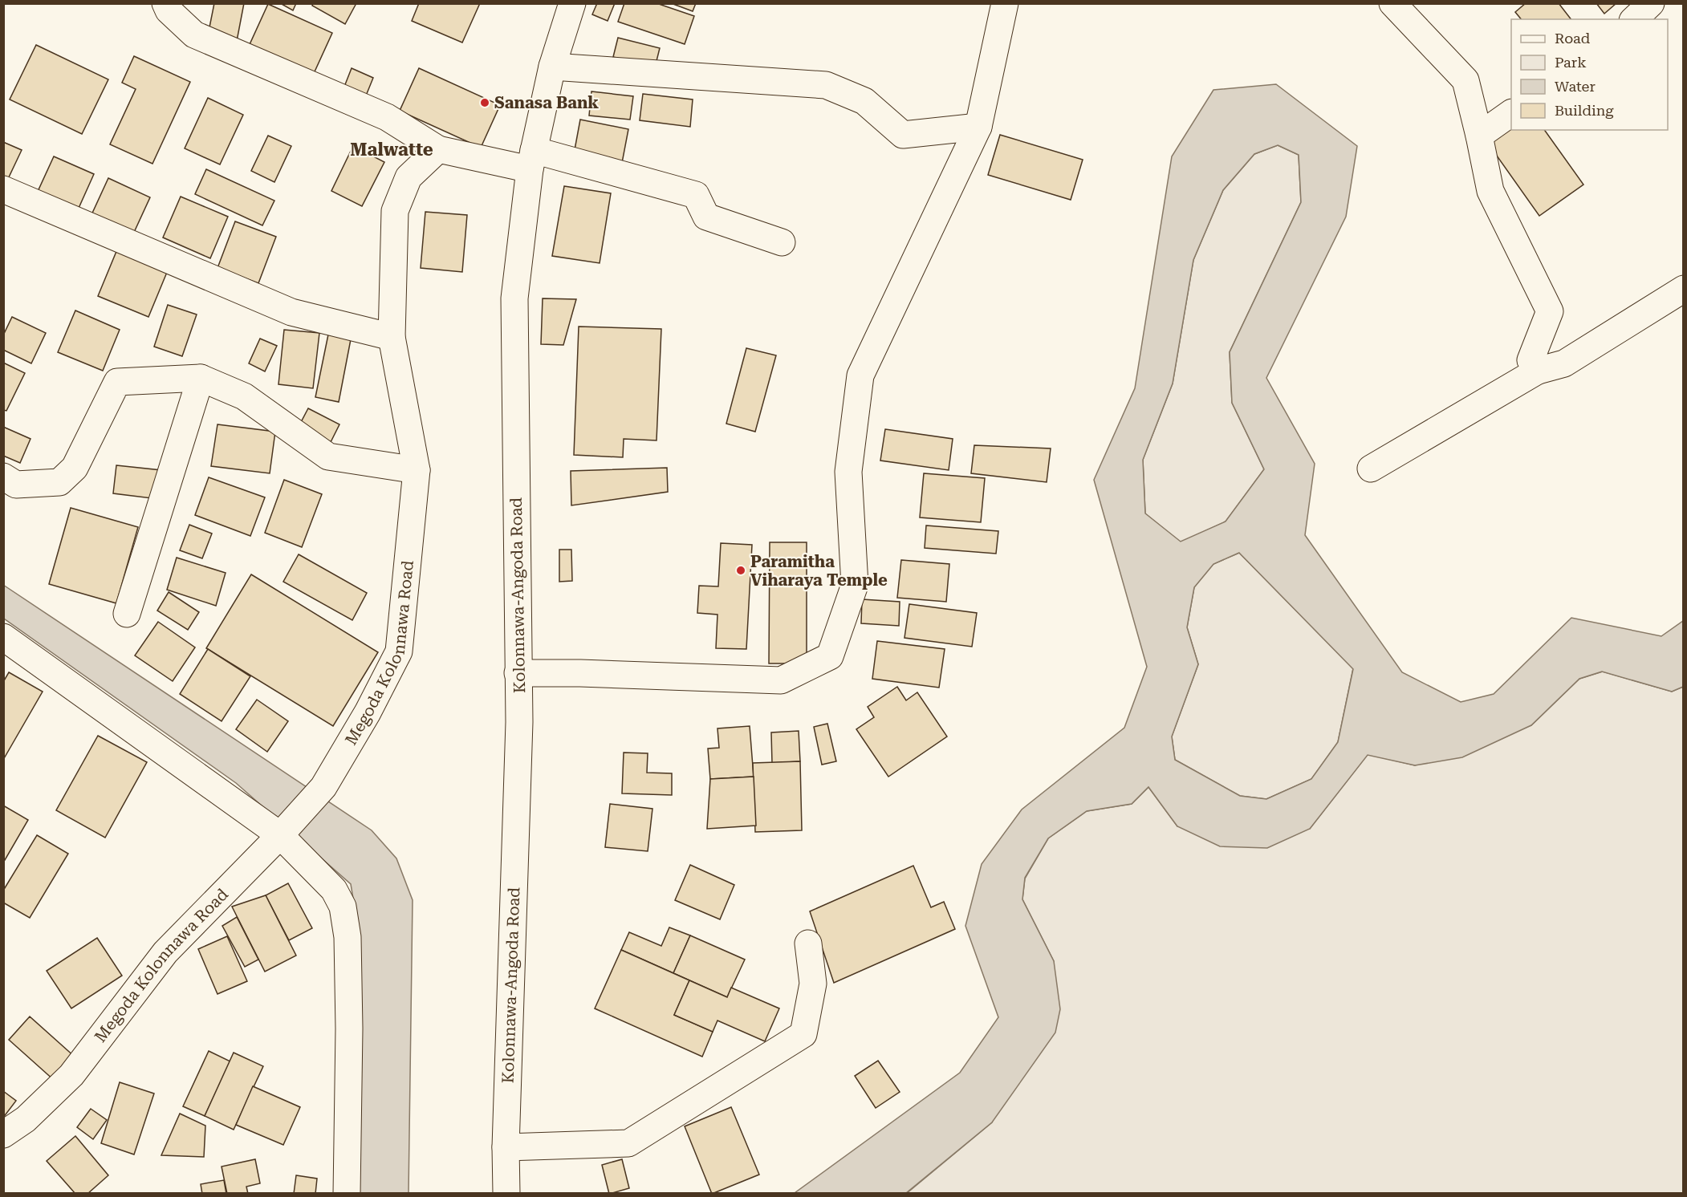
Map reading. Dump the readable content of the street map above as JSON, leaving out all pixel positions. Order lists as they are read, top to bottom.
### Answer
{
  "streets": {
    "street": ["Kolonnawa-Angoda Road", "Megoda Kolonnawa Road"]
  },
  "districts": ["Malwatte"],
  "places": ["Sanasa Bank", "Paramitha Viharaya Temple"],
  "legend": [
    "Road",
    "Park",
    "Water",
    "Building"
  ]
}
